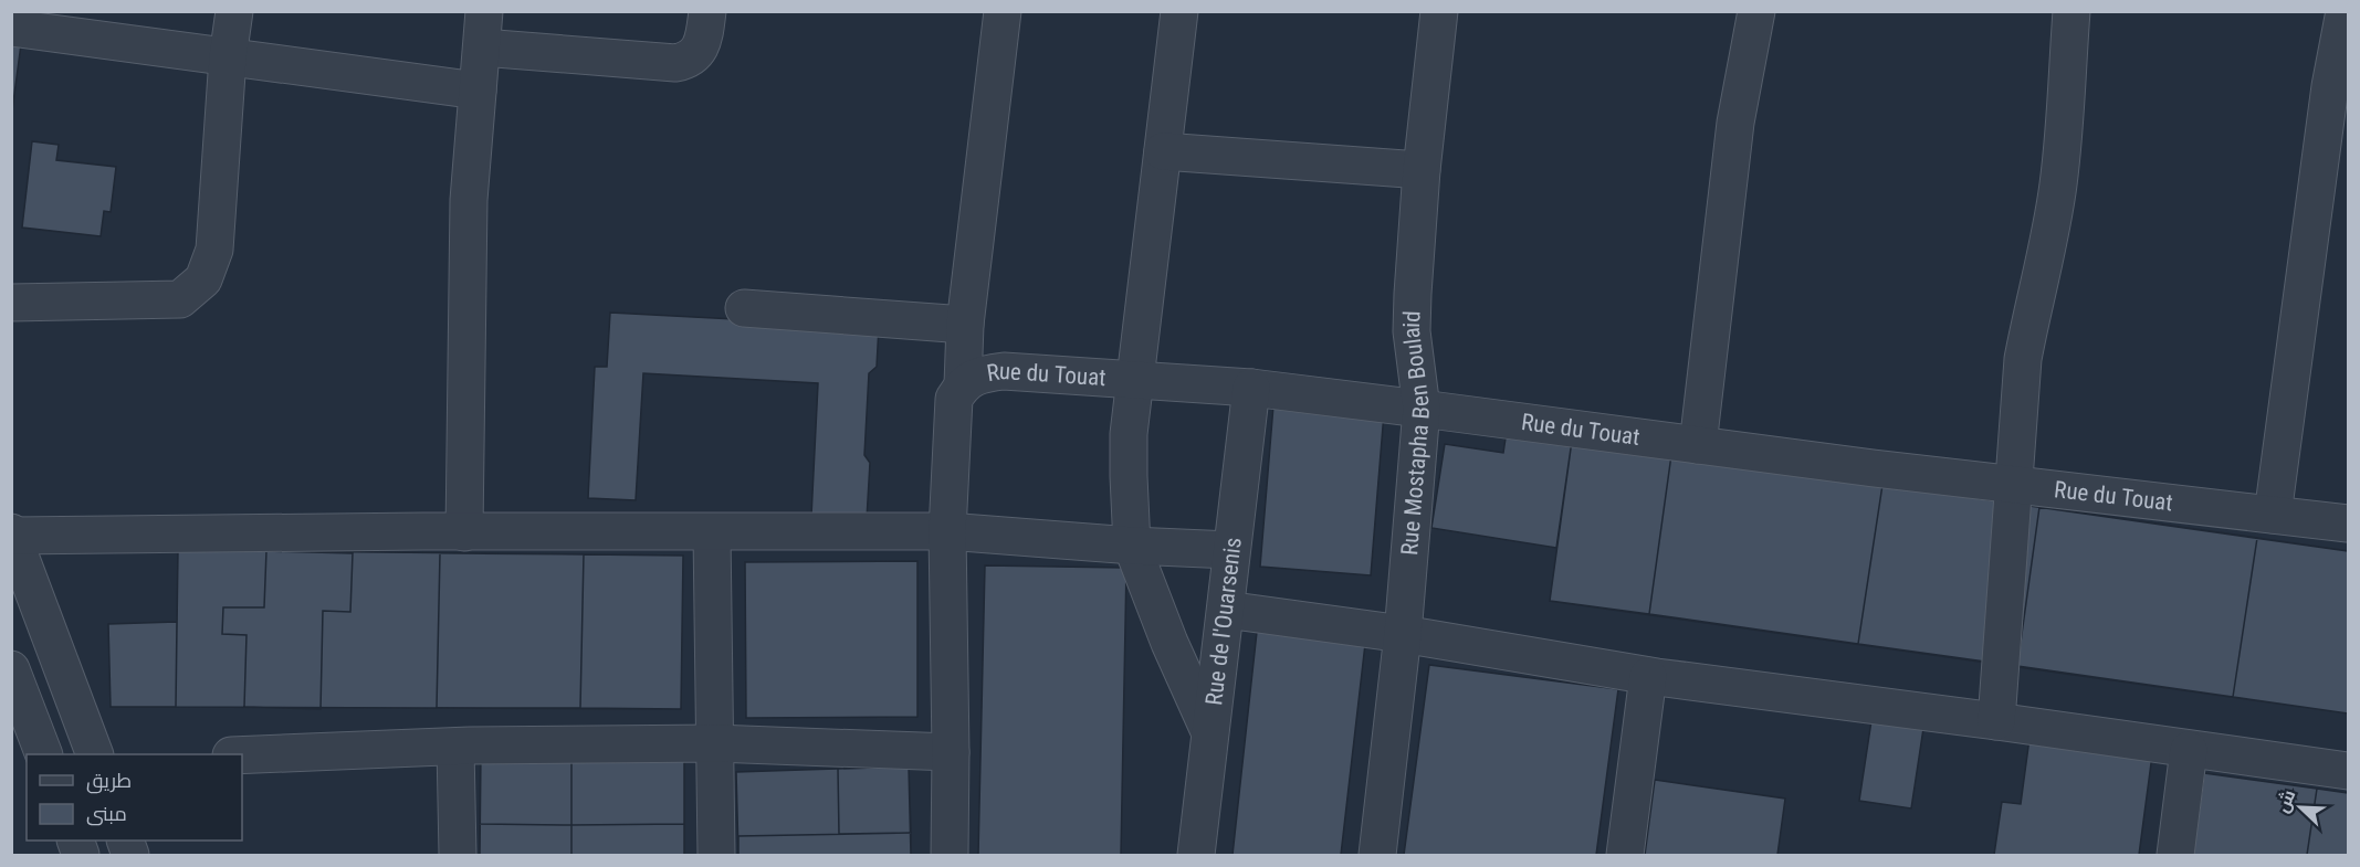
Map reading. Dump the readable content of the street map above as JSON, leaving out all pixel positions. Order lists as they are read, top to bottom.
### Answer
{
  "streets": {
    "street": ["Rue du Touat", "Rue Mostapha Ben Boulaid", "Rue de l'Ouarsenis"]
  },
  "crossings": [
    ["Rue du Touat", "Rue Mostapha Ben Boulaid"],
    ["Rue du Touat", "Rue de l'Ouarsenis"]
  ],
  "legend": ["طريق", "مبنى"],
  "north": "top left"
}
